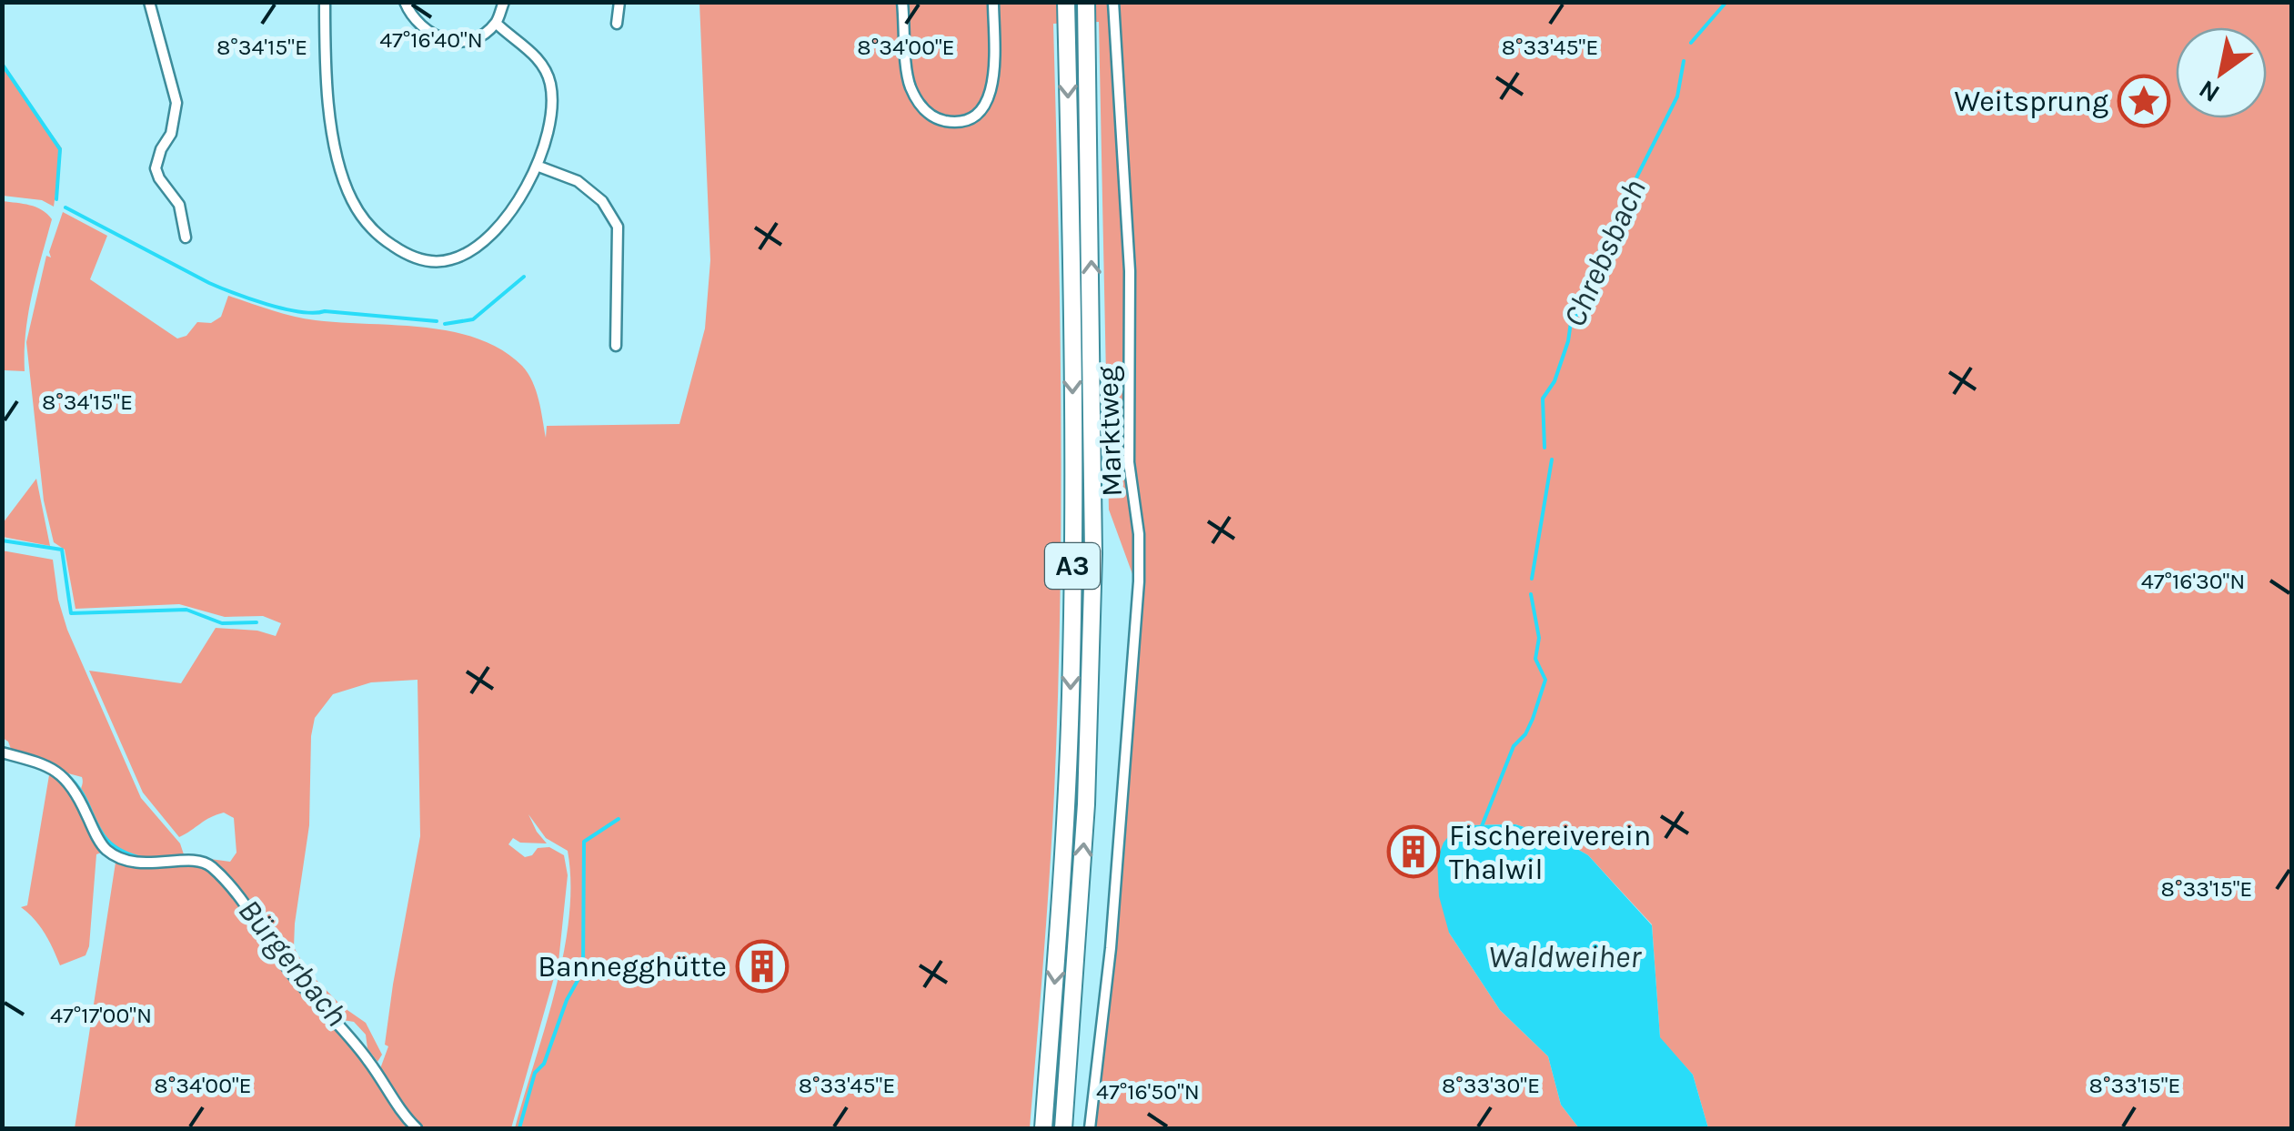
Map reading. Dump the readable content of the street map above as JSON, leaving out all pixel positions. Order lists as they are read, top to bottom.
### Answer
{
  "streets": {
    "highway": ["A3"],
    "street": ["Marktweg"]
  },
  "water": ["Chrebsbach", "Waldweiher", "Bürgerbach"],
  "places": {
    "place": ["Weitsprung"],
    "building": ["Fischereiverein Thalwil", "Bannegghütte"]
  },
  "north": "bottom left",
  "coordinates": [
    "47°16'40\"N",
    "8°34'15\"E",
    "8°34'00\"E",
    "8°33'45\"E",
    "47°16'30\"N",
    "8°33'15\"E",
    "47°17'00\"N",
    "8°33'30\"E",
    "47°16'50\"N"
  ]
}
